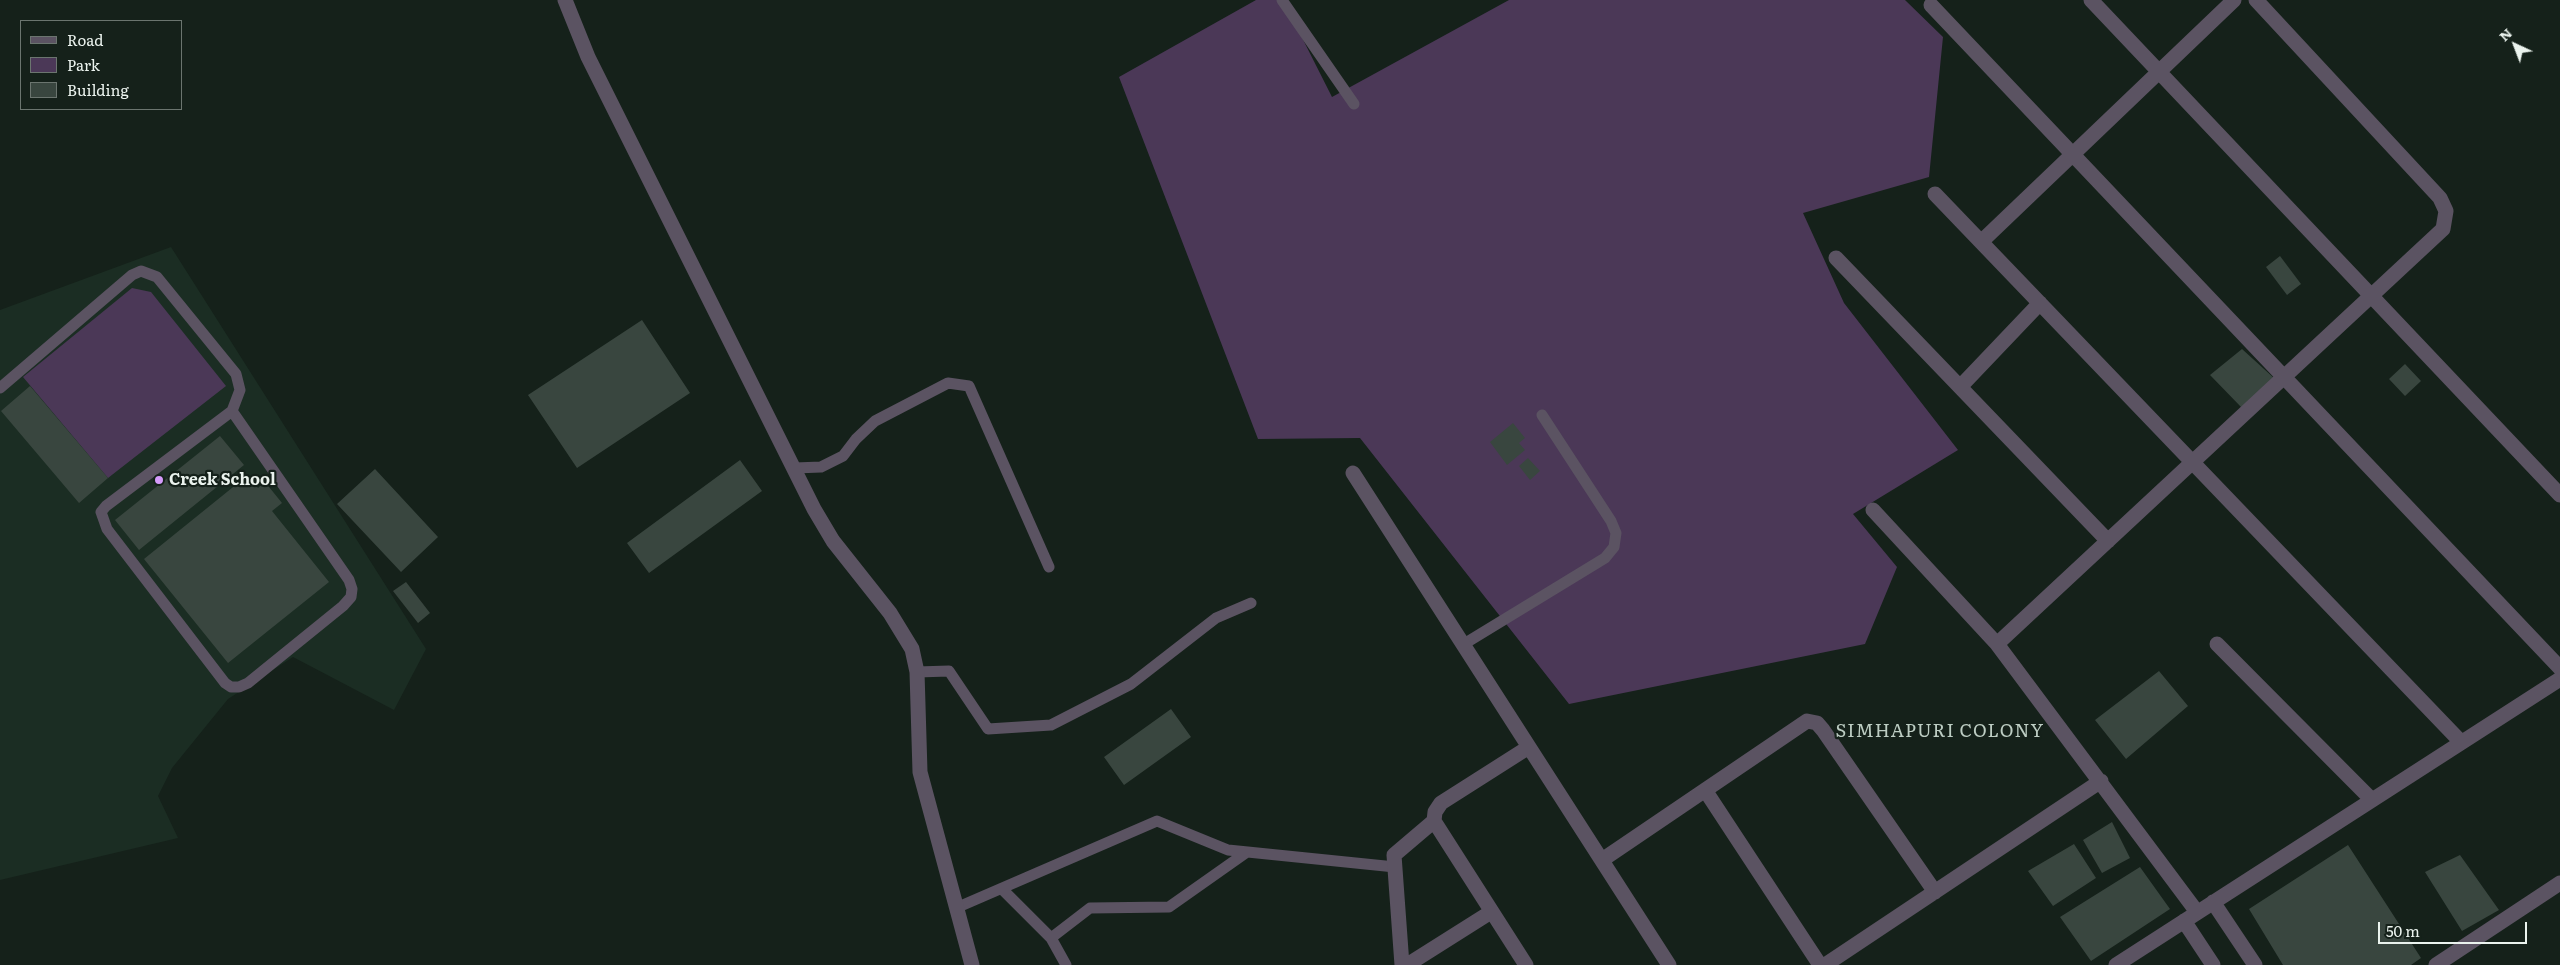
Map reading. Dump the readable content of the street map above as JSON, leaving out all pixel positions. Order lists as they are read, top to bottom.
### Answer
{
  "districts": ["SIMHAPURI COLONY"],
  "places": ["Creek School"],
  "legend": ["Road", "Park", "Building"],
  "scale_bar": "50 m",
  "north": "top left"
}
